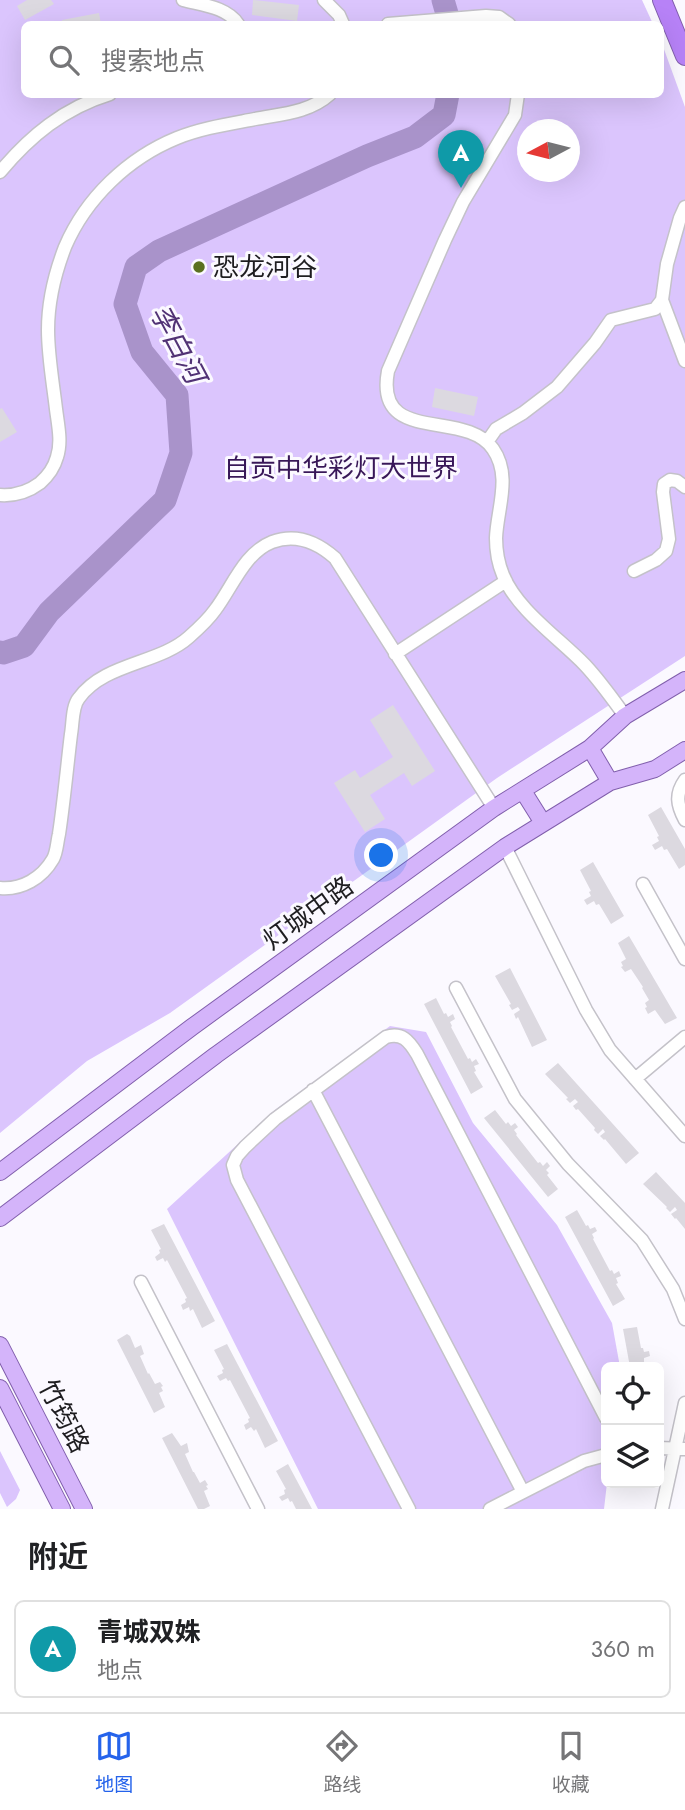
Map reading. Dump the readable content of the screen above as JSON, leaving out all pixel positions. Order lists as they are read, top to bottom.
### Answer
{
  "streets": {
    "main road": ["灯城中路", "竹筠路"]
  },
  "water": ["李白河"],
  "parks": ["自贡中华彩灯大世界"],
  "places": ["恐龙河谷"],
  "north": "left",
  "page": {
    "search": "搜索地点",
    "pins": "A",
    "heading": "附近",
    "list": [
      {
        "mark": "A",
        "name": "青城双姝",
        "note": "地点",
        "value": "360 m"
      }
    ],
    "nav": ["地图", "路线", "收藏"]
  }
}
